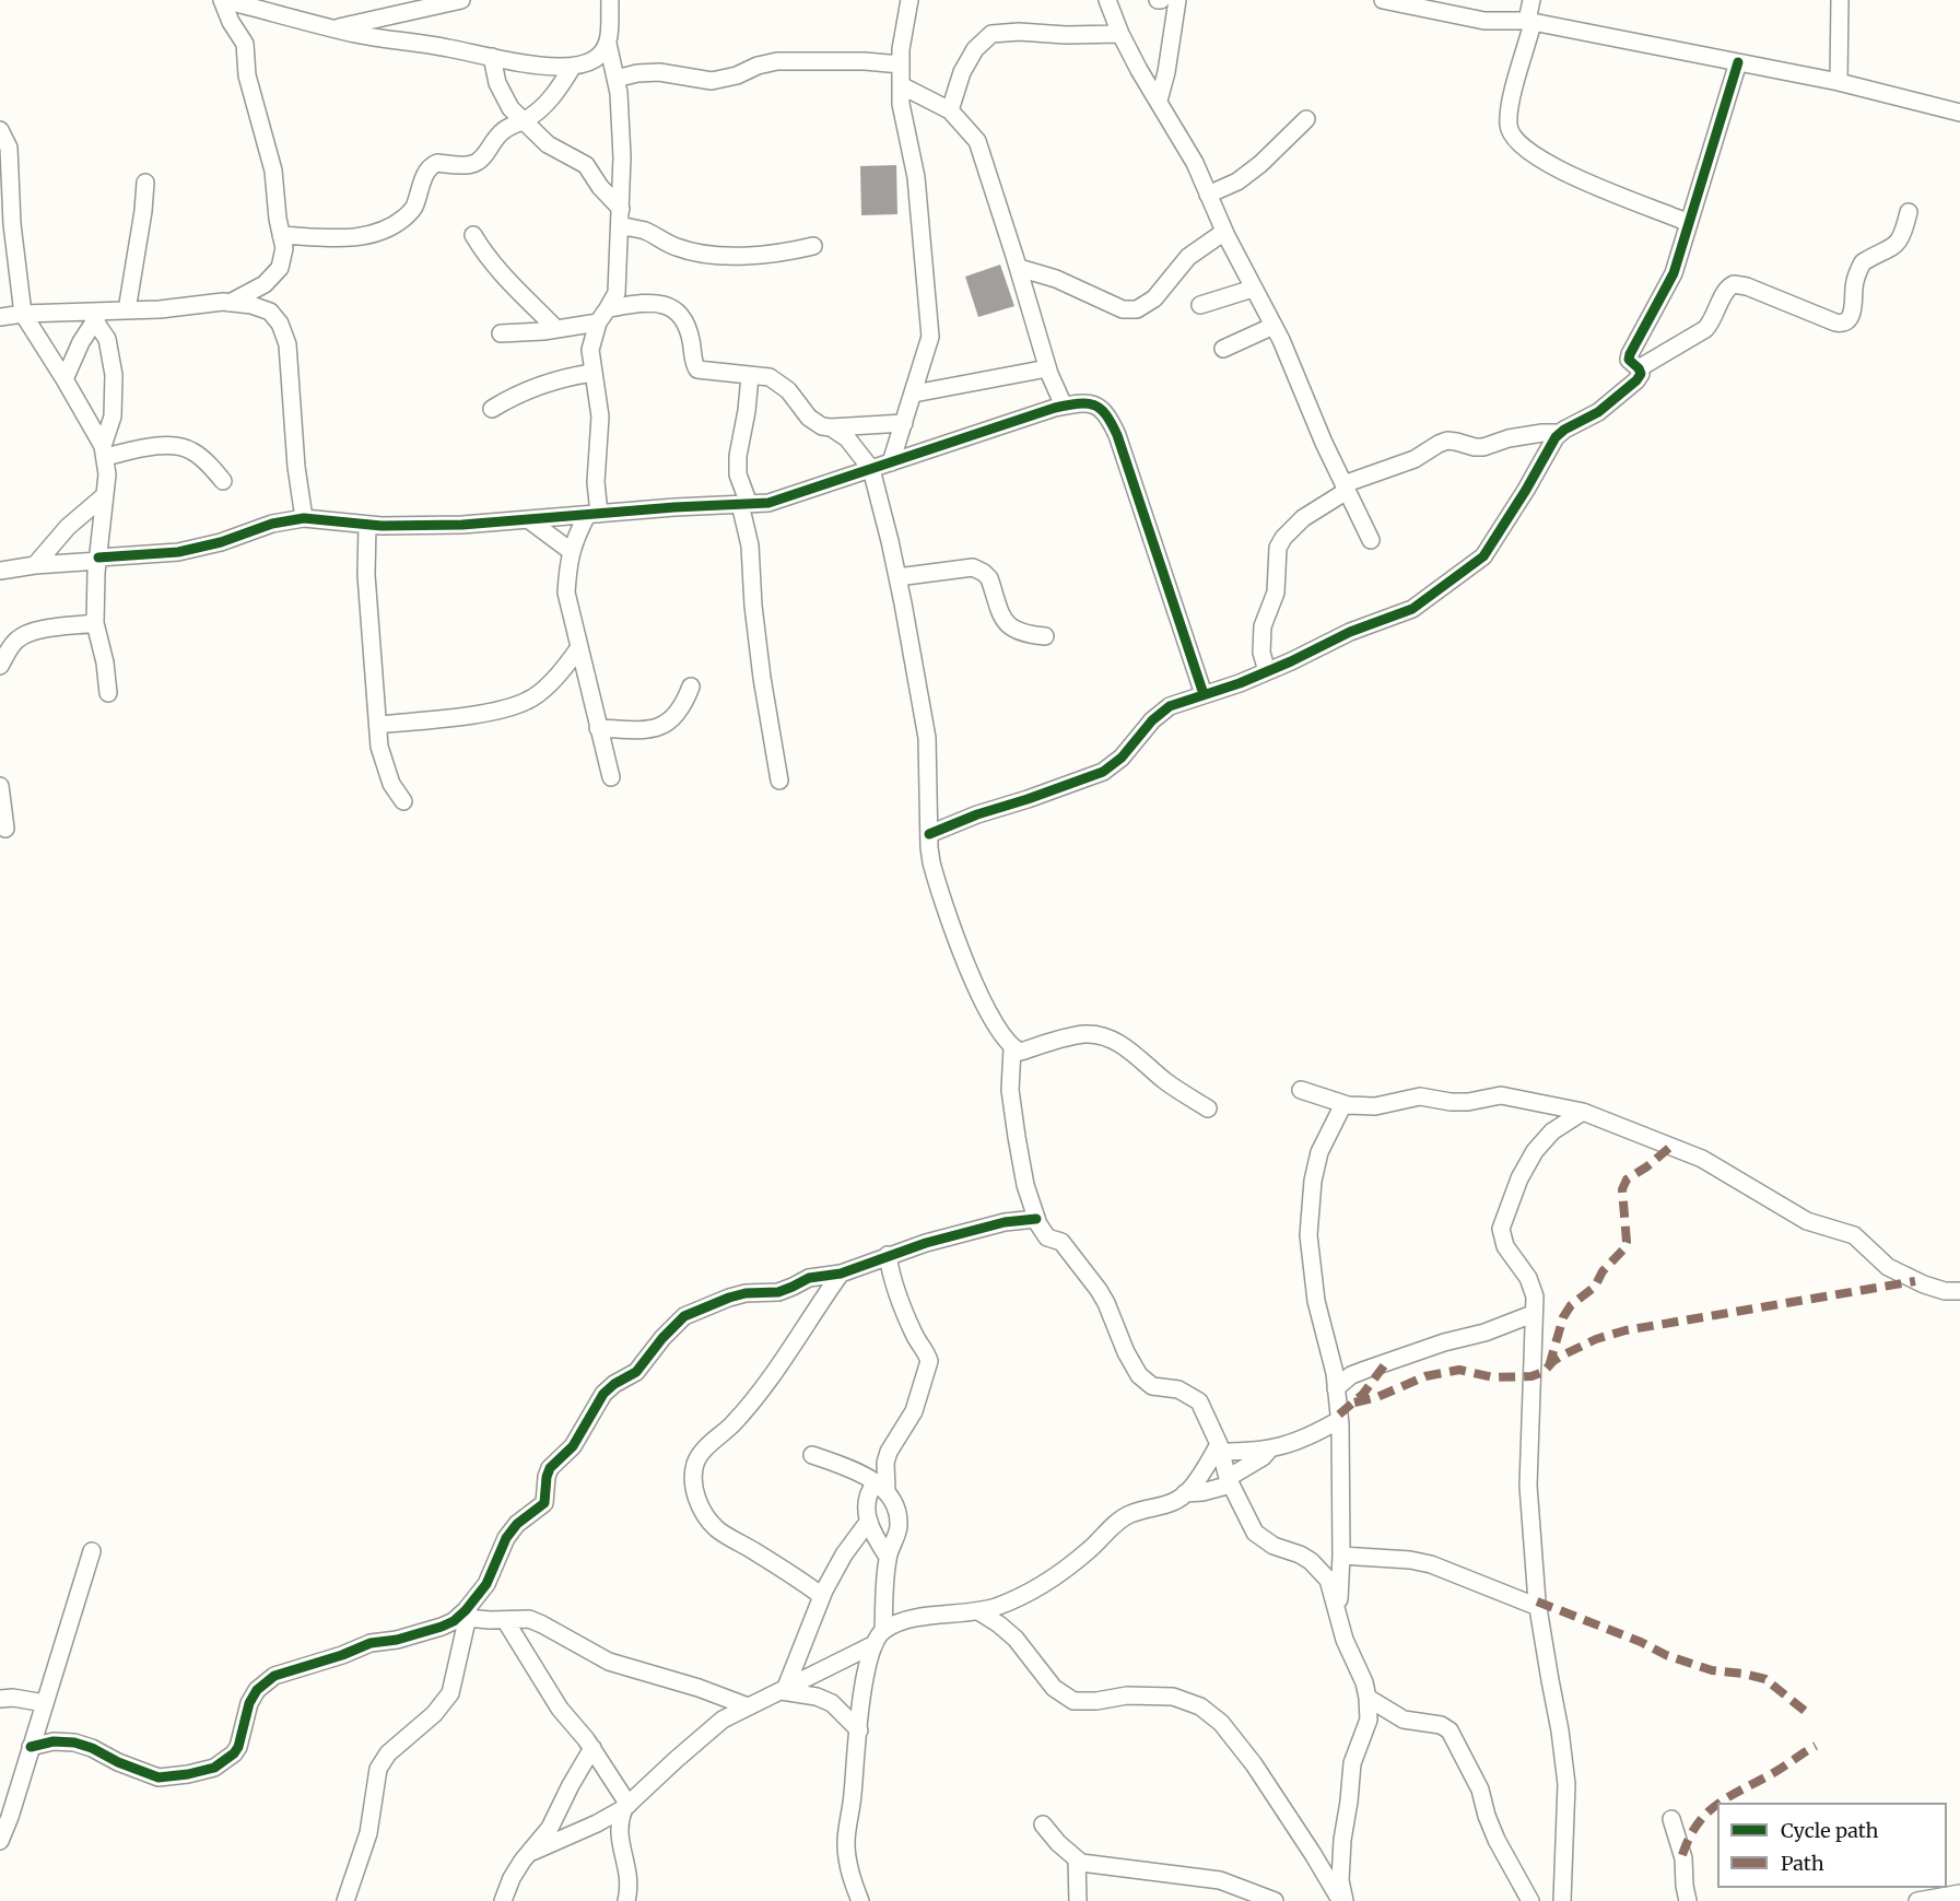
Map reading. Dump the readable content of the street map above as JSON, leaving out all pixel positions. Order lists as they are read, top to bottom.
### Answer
{
  "legend": ["Cycle path", "Path"]
}
